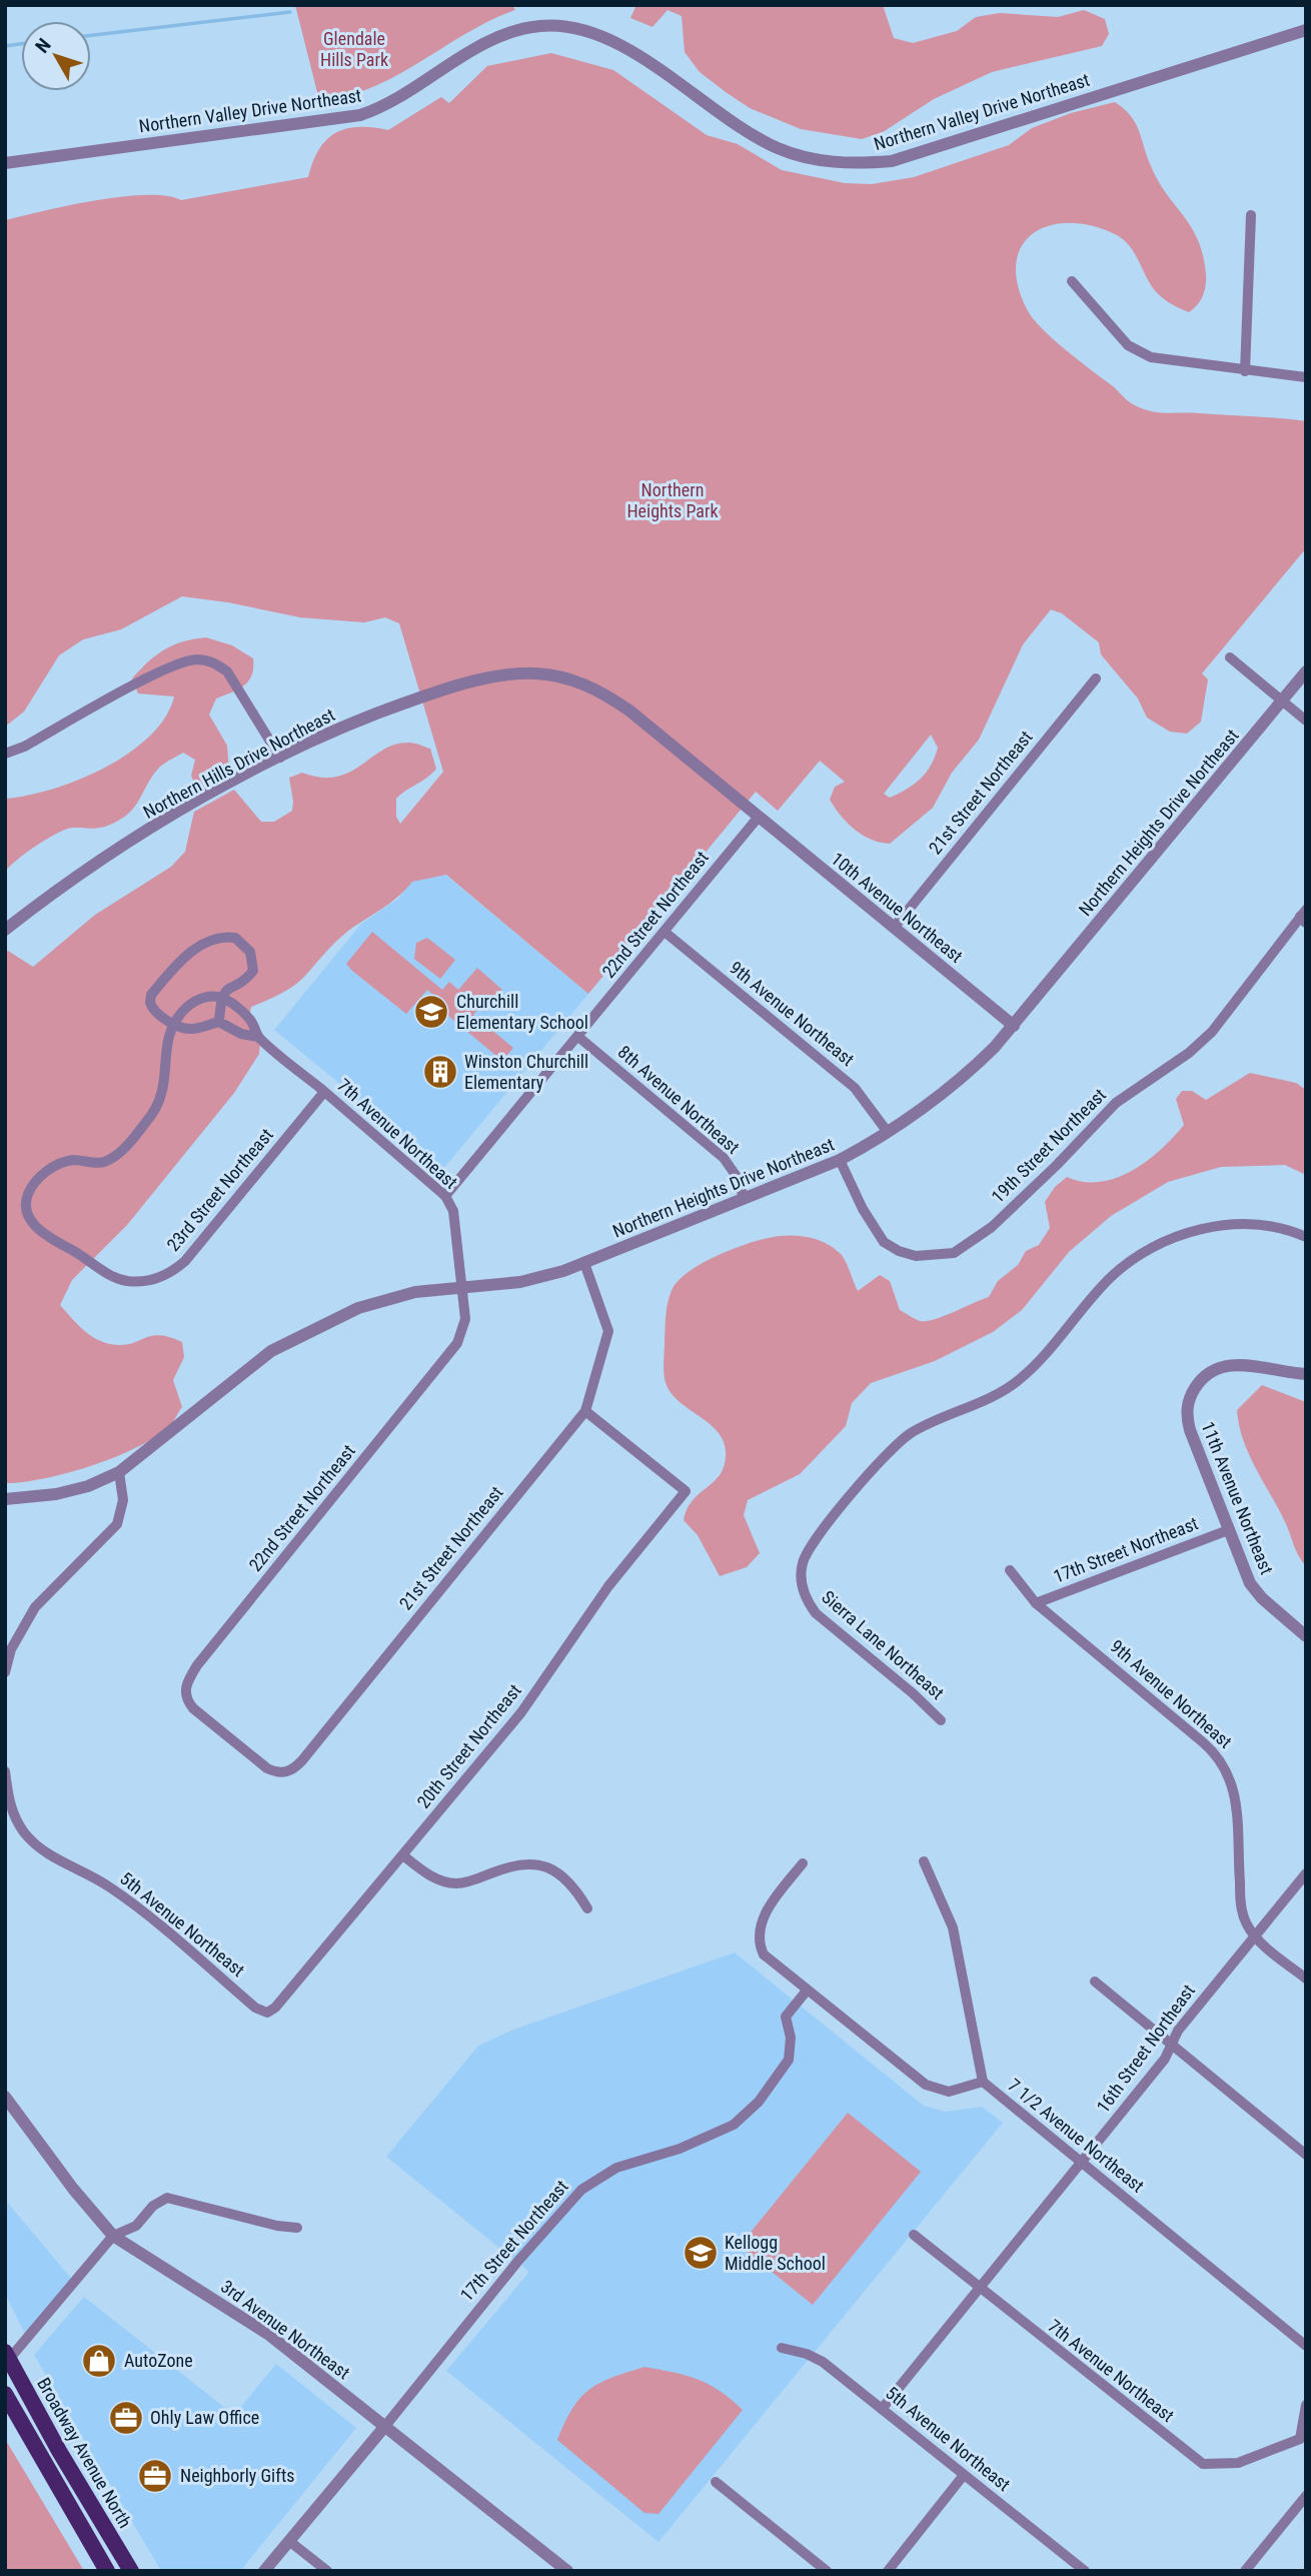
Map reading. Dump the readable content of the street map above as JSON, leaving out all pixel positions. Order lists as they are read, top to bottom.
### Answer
{
  "streets": {
    "main road": ["Broadway Avenue North"],
    "street": [
      "Northern Valley Drive Northeast",
      "Northern Hills Drive Northeast",
      "21st Street Northeast",
      "Northern Heights Drive Northeast",
      "10th Avenue Northeast",
      "22nd Street Northeast",
      "9th Avenue Northeast",
      "8th Avenue Northeast",
      "7th Avenue Northeast",
      "19th Street Northeast",
      "23rd Street Northeast",
      "11th Avenue Northeast",
      "17th Street Northeast",
      "Sierra Lane Northeast",
      "20th Street Northeast",
      "5th Avenue Northeast",
      "16th Street Northeast",
      "7 1/2 Avenue Northeast",
      "3rd Avenue Northeast"
    ]
  },
  "crossings": [
    ["Northern Hills Drive Northeast", "10th Avenue Northeast"],
    ["Northern Hills Drive Northeast", "22nd Street Northeast"],
    ["21st Street Northeast", "Northern Heights Drive Northeast"],
    ["21st Street Northeast", "10th Avenue Northeast"],
    ["21st Street Northeast", "22nd Street Northeast"],
    ["21st Street Northeast", "20th Street Northeast"],
    ["Northern Heights Drive Northeast", "10th Avenue Northeast"],
    ["Northern Heights Drive Northeast", "22nd Street Northeast"],
    ["Northern Heights Drive Northeast", "9th Avenue Northeast"],
    ["Northern Heights Drive Northeast", "8th Avenue Northeast"],
    ["Northern Heights Drive Northeast", "7th Avenue Northeast"],
    ["Northern Heights Drive Northeast", "19th Street Northeast"],
    ["10th Avenue Northeast", "22nd Street Northeast"],
    ["22nd Street Northeast", "9th Avenue Northeast"],
    ["22nd Street Northeast", "8th Avenue Northeast"],
    ["22nd Street Northeast", "7th Avenue Northeast"],
    ["9th Avenue Northeast", "17th Street Northeast"],
    ["9th Avenue Northeast", "16th Street Northeast"],
    ["7th Avenue Northeast", "23rd Street Northeast"],
    ["7th Avenue Northeast", "16th Street Northeast"],
    ["11th Avenue Northeast", "17th Street Northeast"],
    ["17th Street Northeast", "7 1/2 Avenue Northeast"],
    ["17th Street Northeast", "3rd Avenue Northeast"],
    ["20th Street Northeast", "5th Avenue Northeast"],
    ["5th Avenue Northeast", "16th Street Northeast"],
    ["16th Street Northeast", "7 1/2 Avenue Northeast"]
  ],
  "parks": ["Glendale Hills Park", "Northern Heights Park"],
  "places": {
    "school or university": ["Churchill Elementary School", "Kellogg Middle School"],
    "building": ["Winston Churchill Elementary"],
    "shop": ["AutoZone"],
    "office": ["Ohly Law Office", "Neighborly Gifts"]
  },
  "north": "top left"
}
